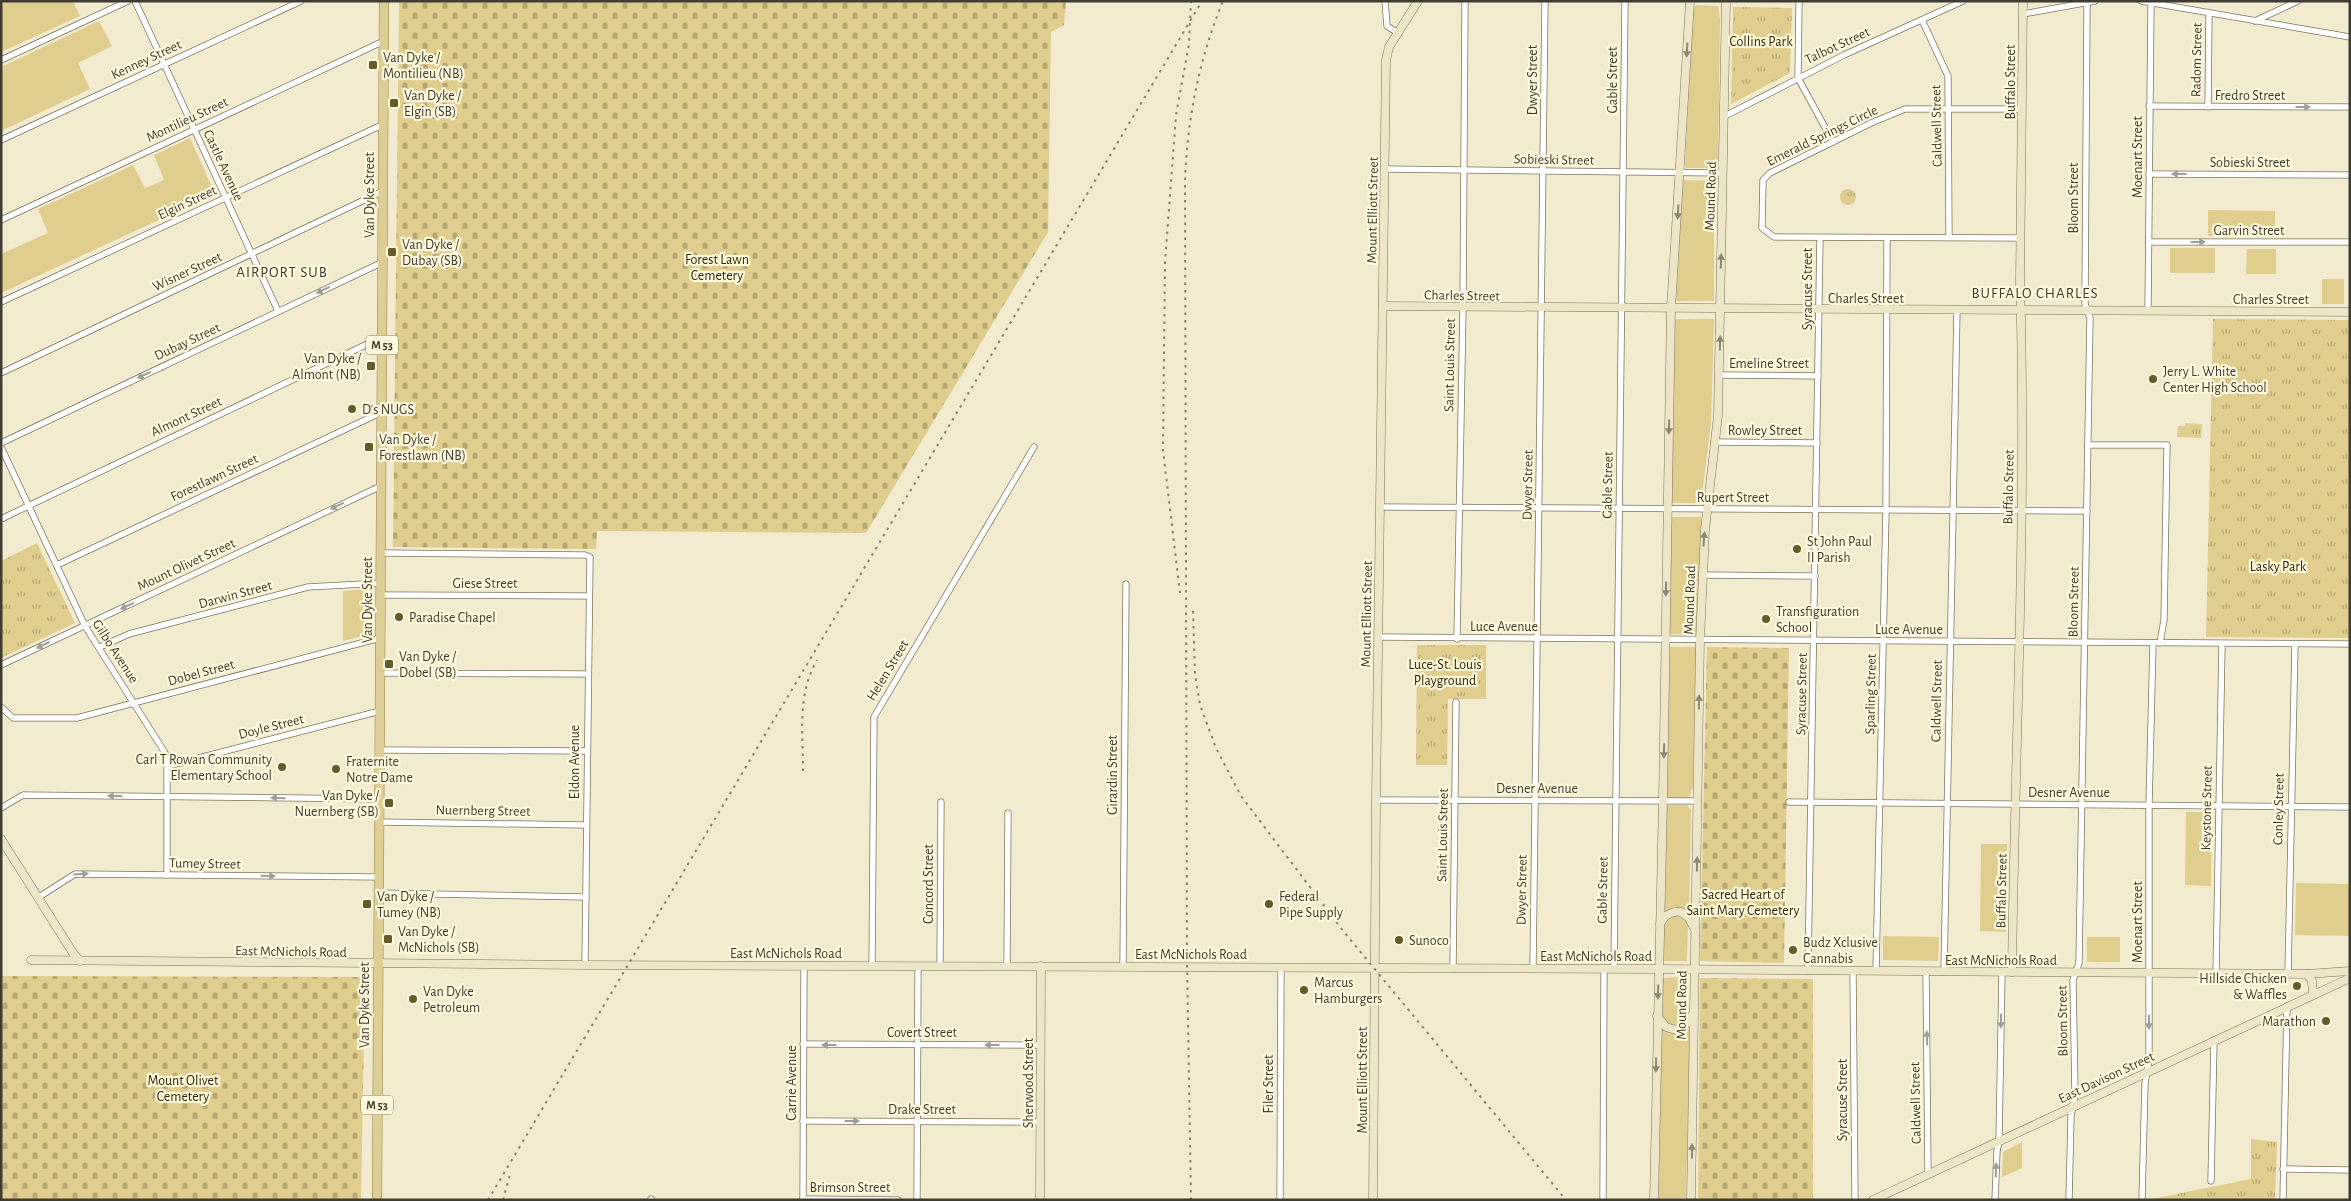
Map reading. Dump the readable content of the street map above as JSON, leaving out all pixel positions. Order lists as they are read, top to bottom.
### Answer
{
  "streets": {
    "main road": [
      "Buffalo Street",
      "Van Dyke Street",
      "Mound Road",
      "Mount Elliott Street",
      "Charles Street",
      "M 53",
      "East McNichols Road",
      "East Davison Street",
      "Sherwood Street"
    ],
    "street": [
      "Talbot Street",
      "Kenney Street",
      "Radom Street",
      "Dwyer Street",
      "Gable Street",
      "Fredro Street",
      "Montilieu Street",
      "Caldwell Street",
      "Emerald Springs Circle",
      "Moenart Street",
      "Sobieski Street",
      "Castle Avenue",
      "Bloom Street",
      "Elgin Street",
      "Garvin Street",
      "Wisner Street",
      "Syracuse Street",
      "Dubay Street",
      "Emeline Street",
      "Saint Louis Street",
      "Almont Street",
      "Rowley Street",
      "Forestlawn Street",
      "Rupert Street",
      "Mount Olivet Street",
      "Giese Street",
      "Darwin Street",
      "Luce Avenue",
      "Gilbo Avenue",
      "Helen Street",
      "Dobel Street",
      "Sparling Street",
      "Doyle Street",
      "Eldon Avenue",
      "Girardin Street",
      "Desner Avenue",
      "Keystone Street",
      "Conley Street",
      "Nuernberg Street",
      "Tumey Street",
      "Concord Street",
      "Covert Street",
      "Carrie Avenue",
      "Filer Street",
      "Drake Street",
      "Brimson Street"
    ]
  },
  "crossings": [
    ["Talbot Street", "Caldwell Street"],
    ["Talbot Street", "Mound Road"],
    ["Kenney Street", "Castle Avenue"],
    ["Radom Street", "Fredro Street"],
    ["Dwyer Street", "Sobieski Street"],
    ["Dwyer Street", "Charles Street"],
    ["Dwyer Street", "Rupert Street"],
    ["Dwyer Street", "Luce Avenue"],
    ["Dwyer Street", "Desner Avenue"],
    ["Dwyer Street", "East McNichols Road"],
    ["Gable Street", "Sobieski Street"],
    ["Gable Street", "Charles Street"],
    ["Gable Street", "Rupert Street"],
    ["Gable Street", "Luce Avenue"],
    ["Gable Street", "Desner Avenue"],
    ["Gable Street", "East McNichols Road"],
    ["Buffalo Street", "Emerald Springs Circle"],
    ["Buffalo Street", "Charles Street"],
    ["Buffalo Street", "Rupert Street"],
    ["Buffalo Street", "Luce Avenue"],
    ["Buffalo Street", "Desner Avenue"],
    ["Buffalo Street", "East McNichols Road"],
    ["Fredro Street", "Moenart Street"],
    ["Montilieu Street", "Castle Avenue"],
    ["Montilieu Street", "Van Dyke Street"],
    ["Caldwell Street", "Emerald Springs Circle"],
    ["Caldwell Street", "Charles Street"],
    ["Caldwell Street", "Rupert Street"],
    ["Caldwell Street", "Luce Avenue"],
    ["Caldwell Street", "Desner Avenue"],
    ["Caldwell Street", "East McNichols Road"],
    ["Caldwell Street", "East Davison Street"],
    ["Emerald Springs Circle", "Syracuse Street"],
    ["Emerald Springs Circle", "Sparling Street"],
    ["Moenart Street", "Sobieski Street"],
    ["Moenart Street", "Garvin Street"],
    ["Moenart Street", "Charles Street"],
    ["Moenart Street", "Luce Avenue"],
    ["Moenart Street", "Desner Avenue"],
    ["Moenart Street", "East McNichols Road"],
    ["Moenart Street", "East Davison Street"],
    ["Sobieski Street", "Mound Road"],
    ["Sobieski Street", "Mount Elliott Street"],
    ["Sobieski Street", "Saint Louis Street"],
    ["Castle Avenue", "Elgin Street"],
    ["Castle Avenue", "Wisner Street"],
    ["Castle Avenue", "Dubay Street"],
    ["Van Dyke Street", "Elgin Street"],
    ["Van Dyke Street", "Wisner Street"],
    ["Van Dyke Street", "Dubay Street"],
    ["Van Dyke Street", "Almont Street"],
    ["Van Dyke Street", "Forestlawn Street"],
    ["Van Dyke Street", "Mount Olivet Street"],
    ["Van Dyke Street", "Giese Street"],
    ["Van Dyke Street", "Darwin Street"],
    ["Van Dyke Street", "Dobel Street"],
    ["Van Dyke Street", "Doyle Street"],
    ["Van Dyke Street", "Eldon Avenue"],
    ["Van Dyke Street", "Nuernberg Street"],
    ["Van Dyke Street", "Tumey Street"],
    ["Van Dyke Street", "East McNichols Road"],
    ["Mound Road", "Charles Street"],
    ["Mound Road", "Emeline Street"],
    ["Mound Road", "Rowley Street"],
    ["Mound Road", "Rupert Street"],
    ["Mound Road", "Luce Avenue"],
    ["Mound Road", "Desner Avenue"],
    ["Mound Road", "East McNichols Road"],
    ["Bloom Street", "Charles Street"],
    ["Bloom Street", "Rupert Street"],
    ["Bloom Street", "Luce Avenue"],
    ["Bloom Street", "Desner Avenue"],
    ["Bloom Street", "East McNichols Road"],
    ["Bloom Street", "East Davison Street"],
    ["Mount Elliott Street", "Charles Street"],
    ["Mount Elliott Street", "Rupert Street"],
    ["Mount Elliott Street", "Luce Avenue"],
    ["Mount Elliott Street", "Desner Avenue"],
    ["Mount Elliott Street", "East McNichols Road"],
    ["Syracuse Street", "Charles Street"],
    ["Syracuse Street", "Emeline Street"],
    ["Syracuse Street", "Rowley Street"],
    ["Syracuse Street", "Rupert Street"],
    ["Syracuse Street", "Luce Avenue"],
    ["Syracuse Street", "Desner Avenue"],
    ["Syracuse Street", "East McNichols Road"],
    ["Charles Street", "Saint Louis Street"],
    ["Charles Street", "Sparling Street"],
    ["Saint Louis Street", "Rupert Street"],
    ["Saint Louis Street", "Luce Avenue"],
    ["Saint Louis Street", "Desner Avenue"],
    ["Saint Louis Street", "East McNichols Road"],
    ["Almont Street", "Gilbo Avenue"],
    ["Forestlawn Street", "Gilbo Avenue"],
    ["Rupert Street", "Sparling Street"],
    ["Mount Olivet Street", "Gilbo Avenue"],
    ["Giese Street", "Eldon Avenue"],
    ["Darwin Street", "Gilbo Avenue"],
    ["Luce Avenue", "Sparling Street"],
    ["Luce Avenue", "Keystone Street"],
    ["Luce Avenue", "Conley Street"],
    ["Gilbo Avenue", "Dobel Street"],
    ["Gilbo Avenue", "Doyle Street"],
    ["Gilbo Avenue", "Tumey Street"],
    ["Helen Street", "East McNichols Road"],
    ["Sparling Street", "Desner Avenue"],
    ["Sparling Street", "East McNichols Road"],
    ["Eldon Avenue", "Nuernberg Street"],
    ["Eldon Avenue", "East McNichols Road"],
    ["Girardin Street", "East McNichols Road"],
    ["Desner Avenue", "Keystone Street"],
    ["Desner Avenue", "Conley Street"],
    ["Keystone Street", "East McNichols Road"],
    ["Conley Street", "East McNichols Road"],
    ["Concord Street", "East McNichols Road"],
    ["East McNichols Road", "Carrie Avenue"],
    ["East McNichols Road", "Sherwood Street"],
    ["East McNichols Road", "Filer Street"],
    ["Covert Street", "Carrie Avenue"],
    ["Covert Street", "Sherwood Street"],
    ["Carrie Avenue", "Drake Street"],
    ["Carrie Avenue", "Brimson Street"],
    ["Sherwood Street", "Drake Street"]
  ],
  "one_way": [
    "Fredro Street",
    "Sobieski Street",
    "Garvin Street",
    "Dubay Street",
    "Mount Olivet Street",
    "Tumey Street",
    "Covert Street",
    "Drake Street"
  ],
  "districts": ["AIRPORT SUB", "BUFFALO CHARLES"],
  "parks": [
    "Collins Park",
    "Forest Lawn Cemetery",
    "Lasky Park",
    "Luce-St. Louis Playground",
    "Sacred Heart of Saint Mary Cemetery",
    "Mount Olivet Cemetery"
  ],
  "places": {
    "transit": [
      "Van Dyke / Montilieu (NB)",
      "Van Dyke / Elgin (SB)",
      "Van Dyke / Dubay (SB)",
      "Van Dyke / Almont (NB)",
      "Van Dyke / Forestlawn (NB)",
      "Van Dyke / Dobel (SB)",
      "Van Dyke / Nuernberg (SB)",
      "Van Dyke / Tumey (NB)",
      "Van Dyke / McNichols (SB)"
    ],
    "other": [
      "Jerry L. White Center High School",
      "D's NUGS",
      "St John Paul II Parish",
      "Paradise Chapel",
      "Transfiguration School",
      "Carl T Rowan Community Elementary School",
      "Fraternite Notre Dame",
      "Federal Pipe Supply",
      "Sunoco",
      "Budz Xclusive Cannabis",
      "Hillside Chicken & Waffles",
      "Marcus Hamburgers",
      "Van Dyke Petroleum",
      "Marathon"
    ]
  }
}
